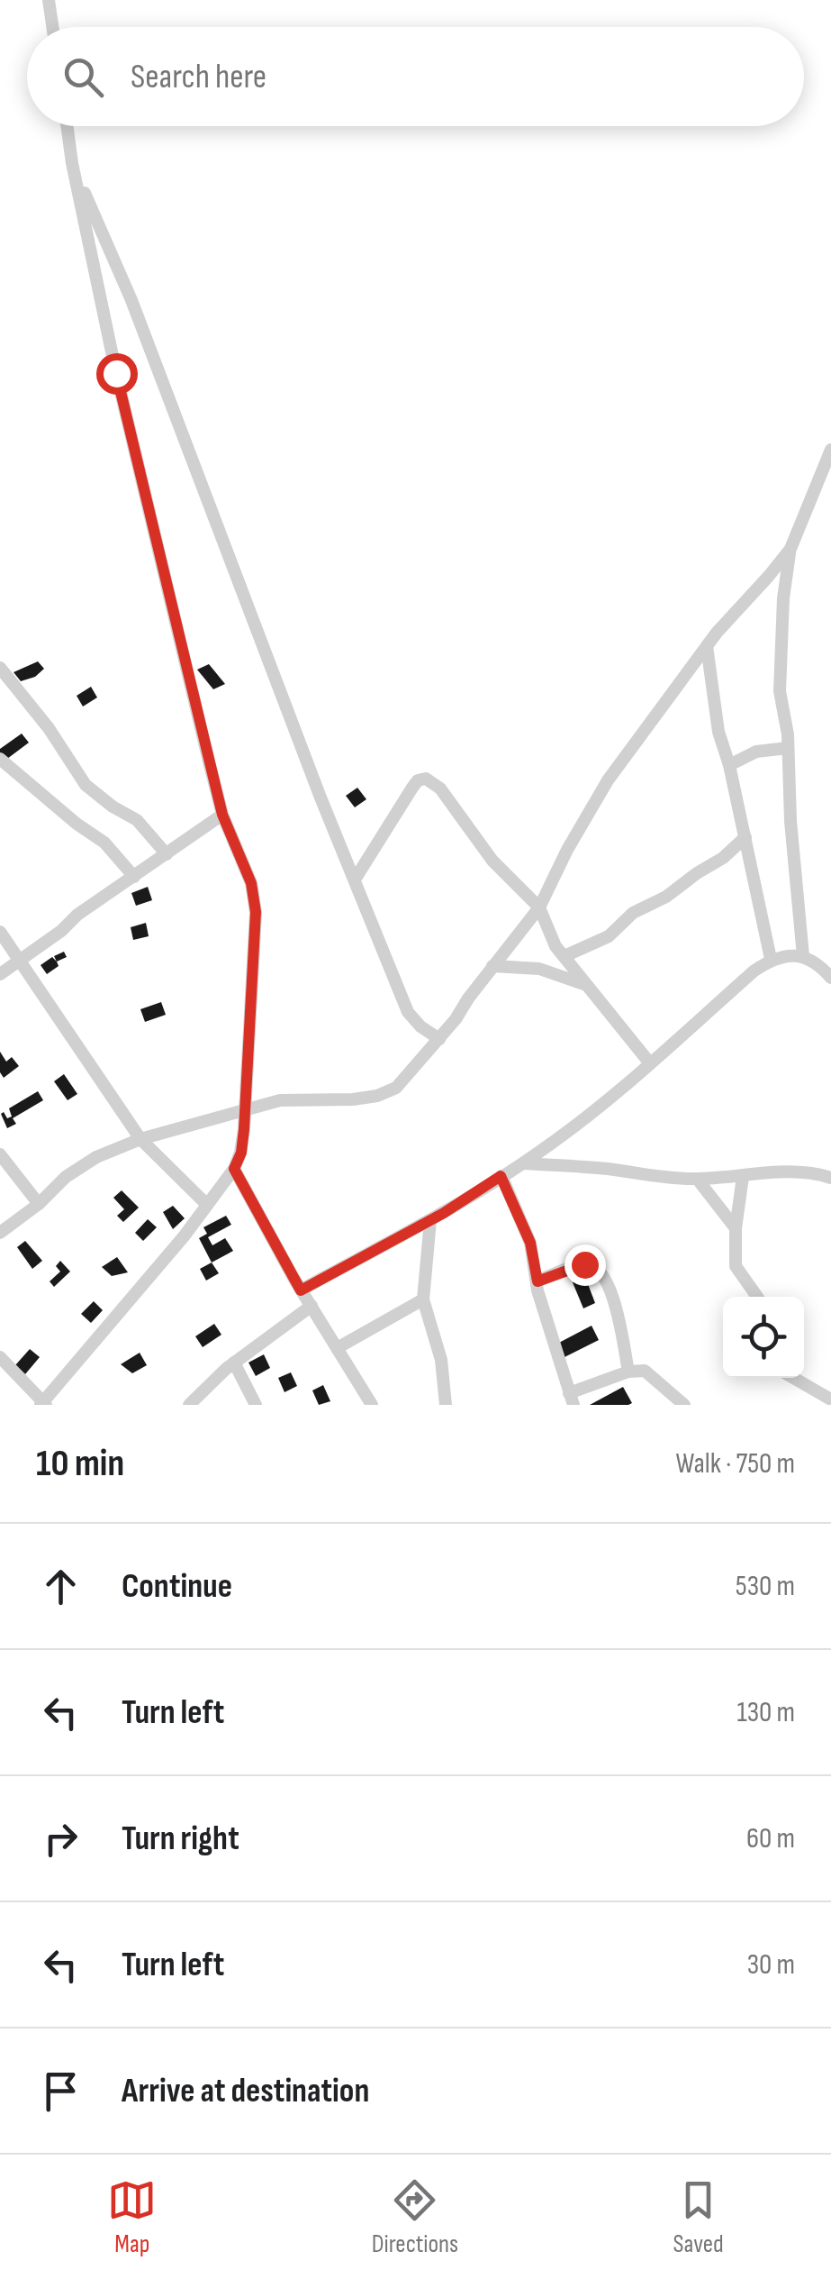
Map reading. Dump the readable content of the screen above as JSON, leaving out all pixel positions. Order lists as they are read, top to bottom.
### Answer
{
  "page": {
    "search": "Search here",
    "heading": ["10 min", "Walk · 750 m"],
    "list": [
      ["Continue", "530 m"],
      ["Turn left", "130 m"],
      ["Turn right", "60 m"],
      ["Turn left", "30 m"],
      "Arrive at destination"
    ],
    "nav": ["Map", "Directions", "Saved"]
  }
}
